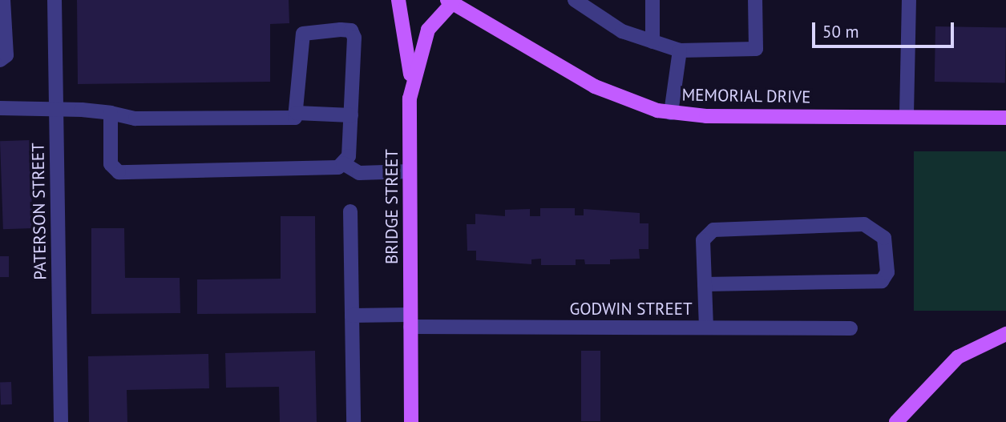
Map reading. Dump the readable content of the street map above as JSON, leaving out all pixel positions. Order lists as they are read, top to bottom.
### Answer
{
  "streets": {
    "main road": ["MEMORIAL DRIVE", "BRIDGE STREET"],
    "street": ["PATERSON STREET", "GODWIN STREET"]
  },
  "crossings": [
    ["MEMORIAL DRIVE", "BRIDGE STREET"],
    ["BRIDGE STREET", "GODWIN STREET"]
  ],
  "scale_bar": "50 m"
}
